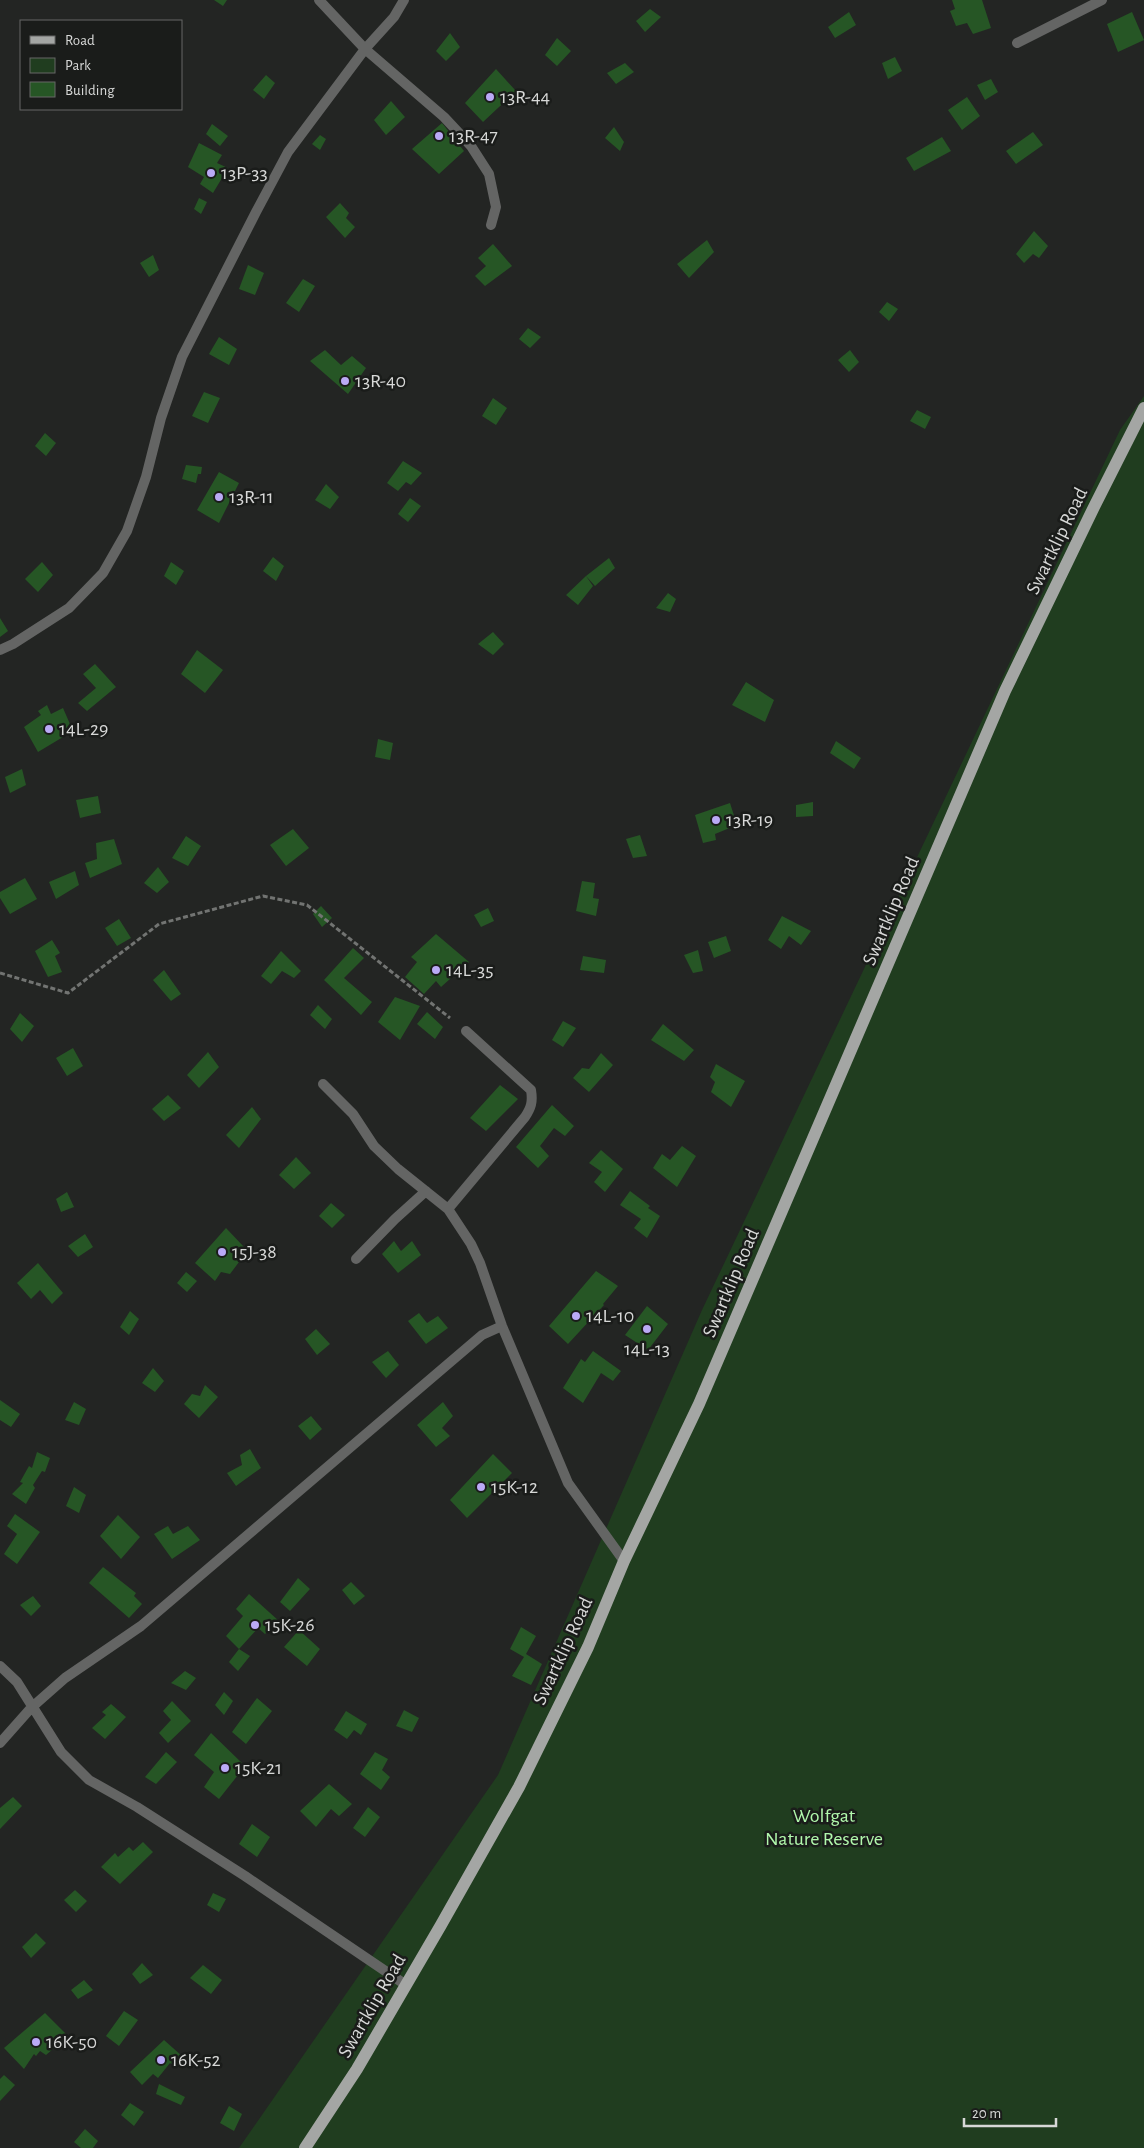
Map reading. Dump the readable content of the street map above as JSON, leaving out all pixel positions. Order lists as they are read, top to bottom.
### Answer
{
  "streets": {
    "main road": ["Swartklip Road"]
  },
  "parks": ["Wolfgat Nature Reserve"],
  "places": [
    "13R-44",
    "13R-47",
    "13P-33",
    "13R-40",
    "13R-11",
    "14L-29",
    "13R-19",
    "14L-35",
    "15J-38",
    "14L-10",
    "14L-13",
    "15K-12",
    "15K-26",
    "15K-21",
    "16K-50",
    "16K-52"
  ],
  "legend": ["Road", "Park", "Building"],
  "scale_bar": "20 m"
}
